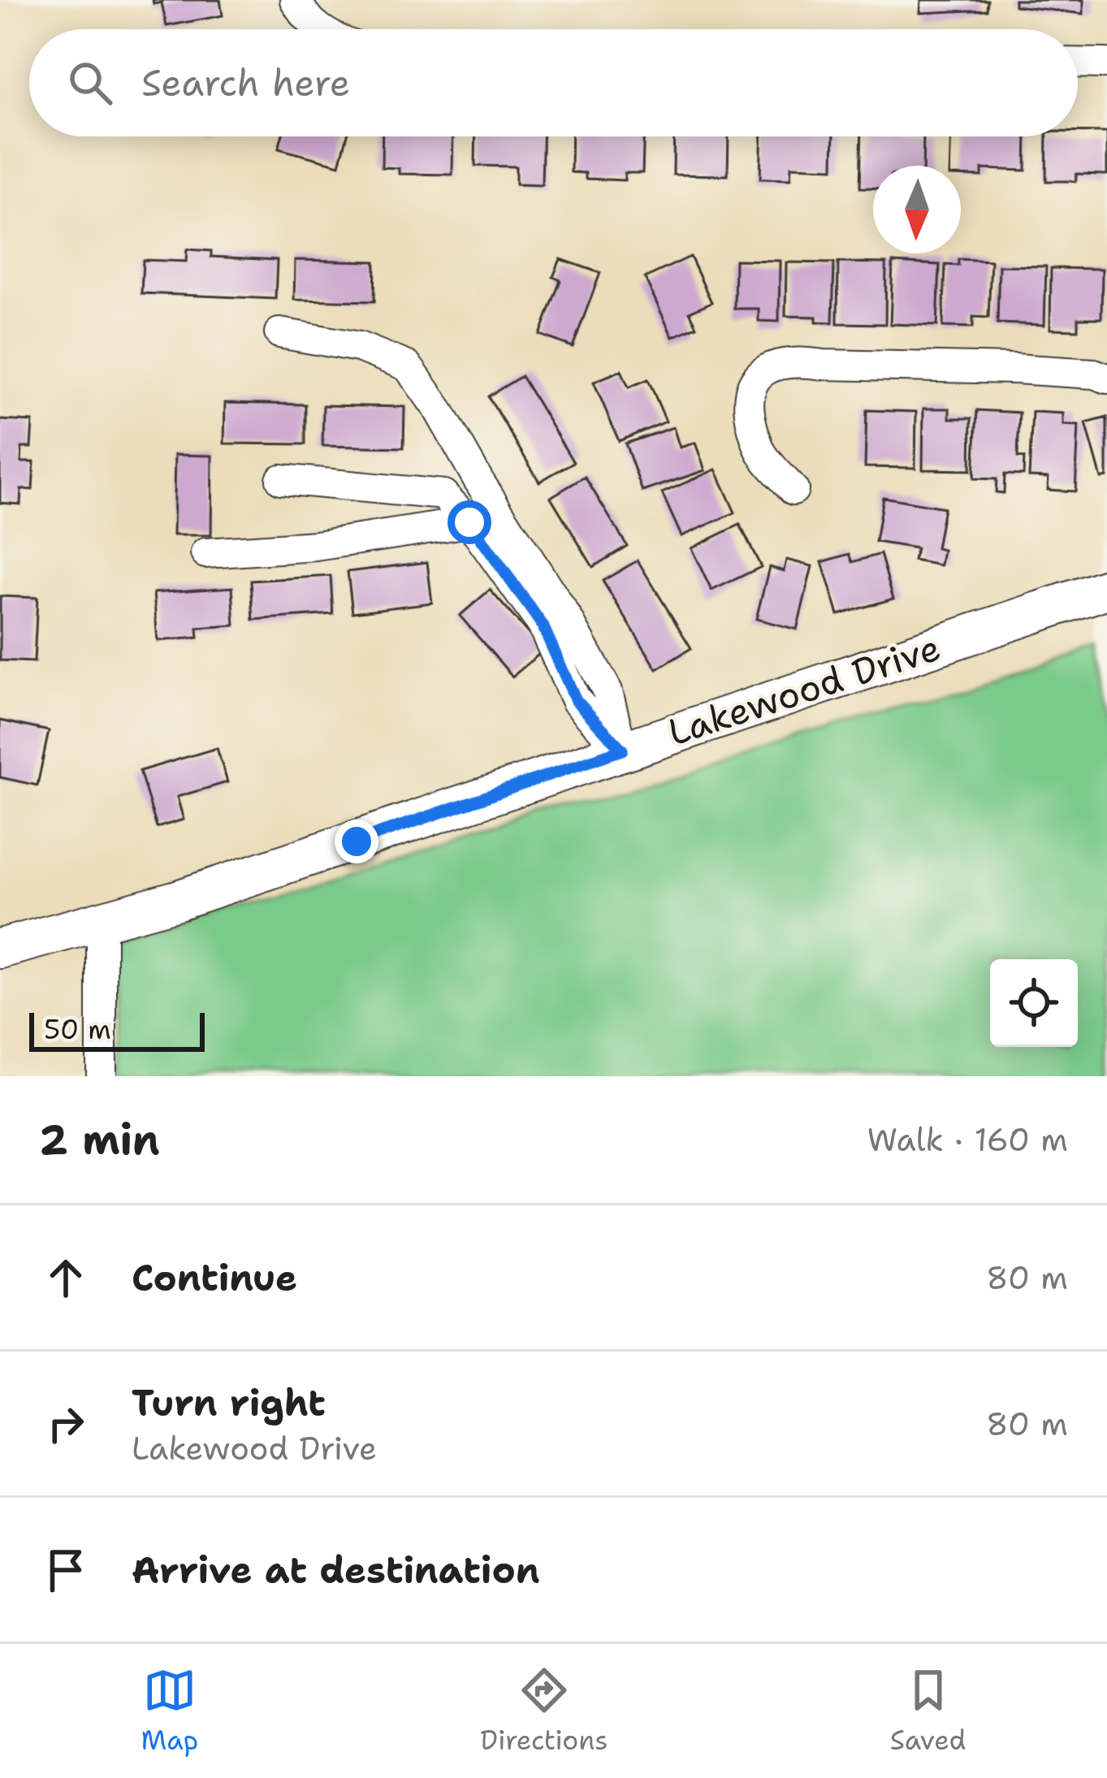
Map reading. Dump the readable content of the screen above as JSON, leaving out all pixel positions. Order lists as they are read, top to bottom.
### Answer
{
  "streets": {
    "street": ["Lakewood Drive"]
  },
  "scale_bar": "50 m",
  "north": "bottom",
  "page": {
    "search": "Search here",
    "scale": "50 m",
    "heading": ["2 min", "Walk · 160 m"],
    "list": [
      ["Continue", "80 m"],
      ["Turn right", "Lakewood Drive", "80 m"],
      "Arrive at destination"
    ],
    "nav": ["Map", "Directions", "Saved"]
  }
}
